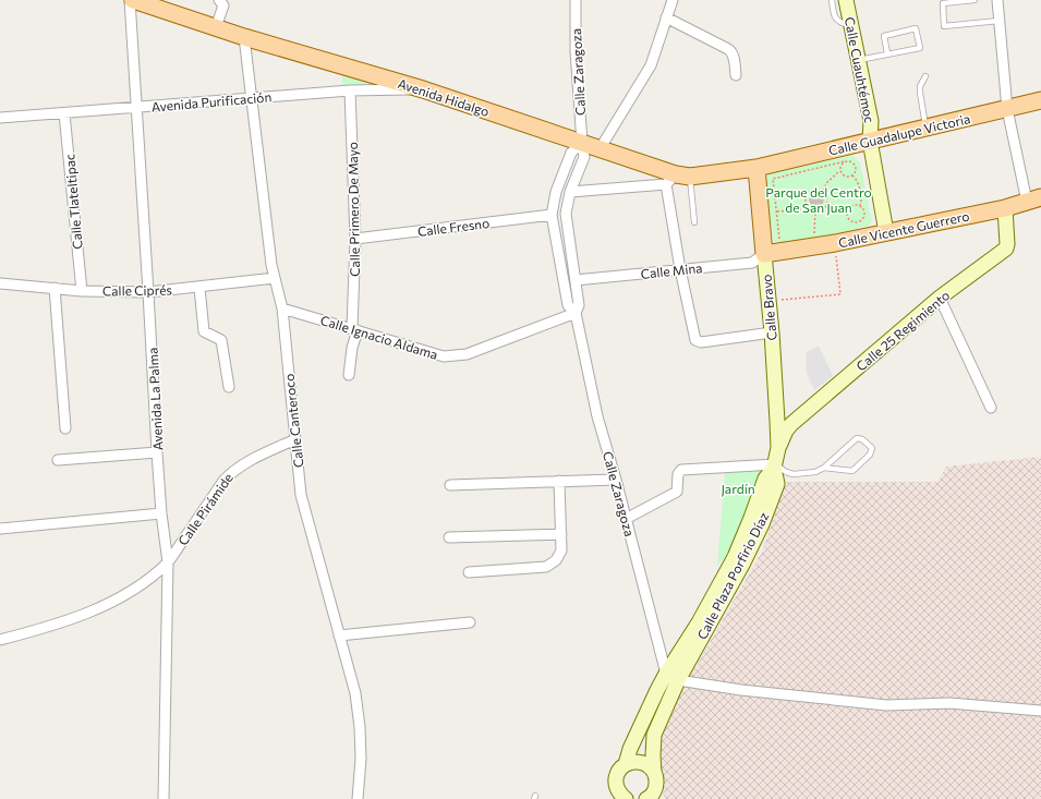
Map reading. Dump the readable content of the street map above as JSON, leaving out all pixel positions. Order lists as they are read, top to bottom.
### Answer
{
  "streets": {
    "main road": [
      "Calle Cuauhtémoc",
      "Avenida Hidalgo",
      "Calle Guadalupe Victoria",
      "Calle Vicente Guerrero",
      "Calle Bravo",
      "Calle 25 Regimiento",
      "Calle Plaza Porfirio Díaz"
    ],
    "street": [
      "Calle Zaragoza",
      "Avenida Purificación",
      "Calle Tlateltipac",
      "Calle Primero De Mayo",
      "Calle Fresno",
      "Calle Mina",
      "Calle Ciprés",
      "Calle Ignacio Aldama",
      "Avenida La Palma",
      "Calle Canteroco",
      "Calle Pirámide"
    ]
  },
  "crossings": [
    ["Calle Cuauhtémoc", "Calle Guadalupe Victoria"],
    ["Calle Cuauhtémoc", "Calle Vicente Guerrero"],
    ["Calle Zaragoza", "Avenida Hidalgo"],
    ["Calle Zaragoza", "Calle Fresno"],
    ["Calle Zaragoza", "Calle Mina"],
    ["Calle Zaragoza", "Calle Ignacio Aldama"],
    ["Calle Zaragoza", "Calle Plaza Porfirio Díaz"],
    ["Avenida Hidalgo", "Avenida Purificación"],
    ["Avenida Hidalgo", "Calle Guadalupe Victoria"],
    ["Avenida Hidalgo", "Calle Bravo"],
    ["Avenida Hidalgo", "Calle Canteroco"],
    ["Avenida Purificación", "Calle Tlateltipac"],
    ["Avenida Purificación", "Calle Primero De Mayo"],
    ["Avenida Purificación", "Avenida La Palma"],
    ["Avenida Purificación", "Calle Canteroco"],
    ["Calle Guadalupe Victoria", "Calle Bravo"],
    ["Calle Tlateltipac", "Calle Ciprés"],
    ["Calle Primero De Mayo", "Calle Fresno"],
    ["Calle Primero De Mayo", "Calle Ignacio Aldama"],
    ["Calle Vicente Guerrero", "Calle Mina"],
    ["Calle Vicente Guerrero", "Calle Bravo"],
    ["Calle Vicente Guerrero", "Calle 25 Regimiento"],
    ["Calle Mina", "Calle Bravo"],
    ["Calle Ciprés", "Avenida La Palma"],
    ["Calle Ciprés", "Calle Canteroco"],
    ["Calle Bravo", "Calle 25 Regimiento"],
    ["Calle Bravo", "Calle Plaza Porfirio Díaz"],
    ["Calle 25 Regimiento", "Calle Plaza Porfirio Díaz"],
    ["Calle Ignacio Aldama", "Calle Canteroco"],
    ["Avenida La Palma", "Calle Pirámide"],
    ["Calle Canteroco", "Calle Pirámide"]
  ],
  "parks": ["Parque del Centro de San Juan", "Jardín"]
}
